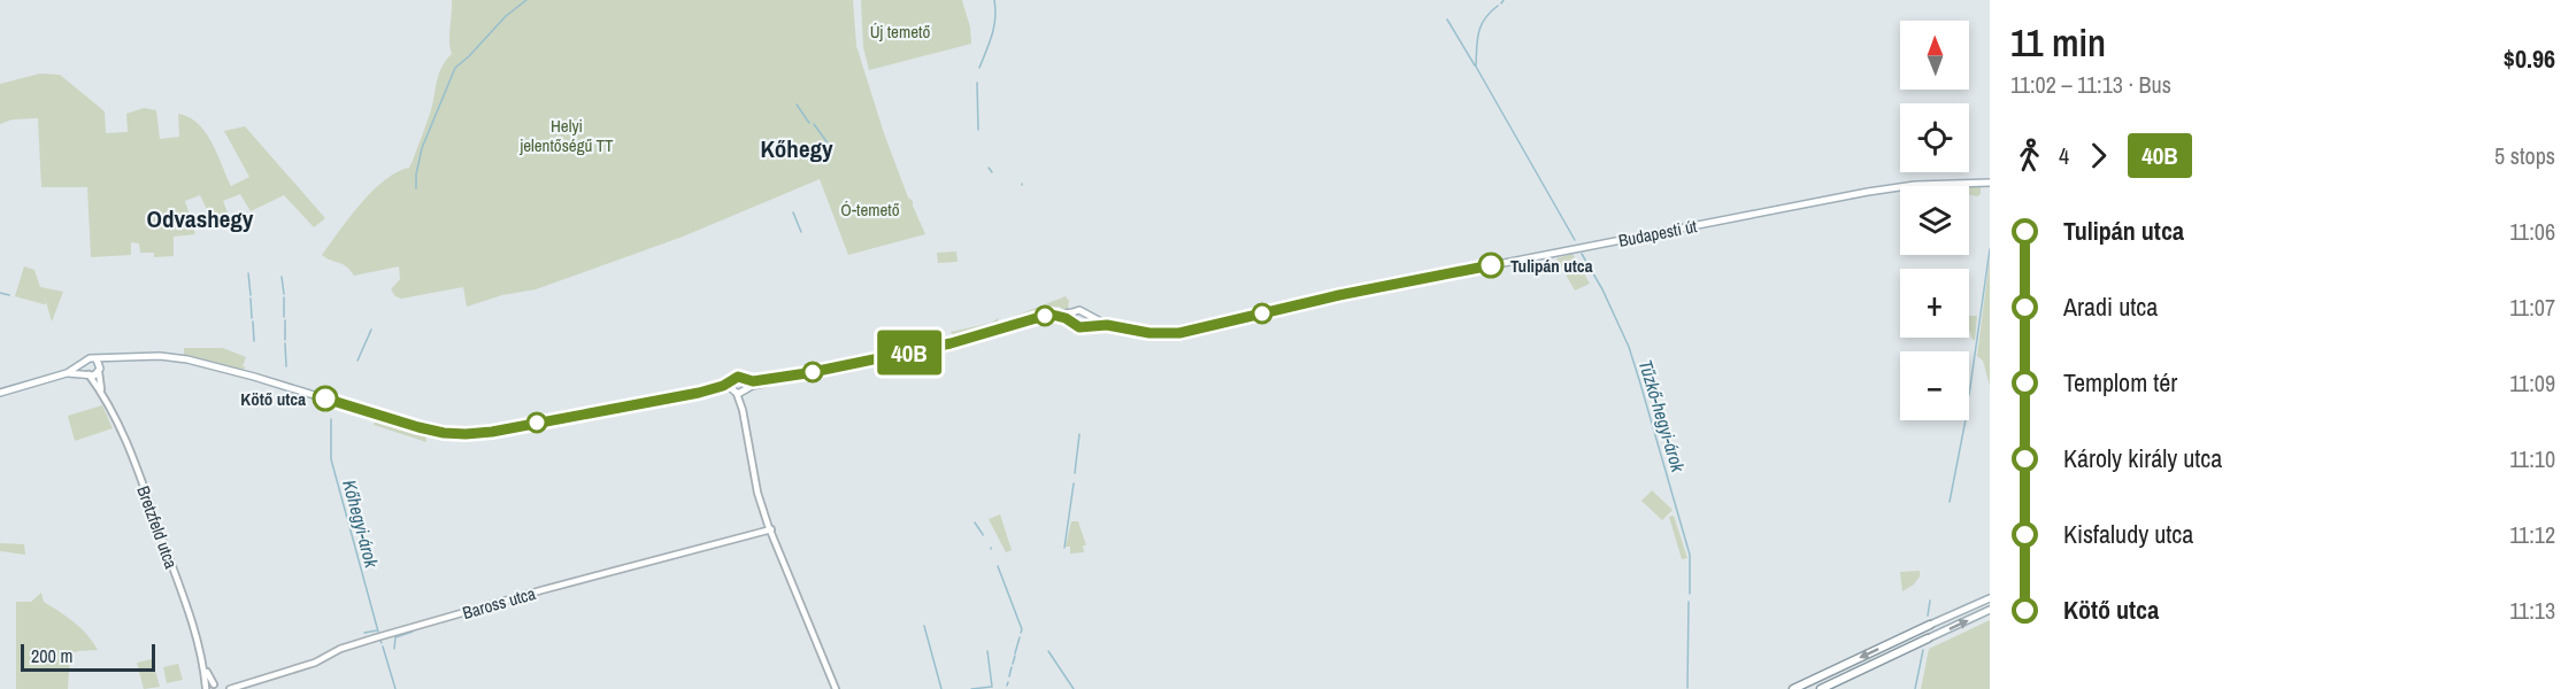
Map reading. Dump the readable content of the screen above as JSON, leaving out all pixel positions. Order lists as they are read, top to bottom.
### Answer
{
  "streets": {
    "main road": ["Budapesti út"],
    "street": ["Bretzfeld utca", "Baross utca"]
  },
  "districts": ["Kőhegy", "Odvashegy"],
  "water": ["Tűzkő-hegyi-árok", "Kőhegyi-árok"],
  "parks": ["Új temető", "Helyi jelentőségű TT", "Ó-temető"],
  "places": ["Tulipán utca", "Kötő utca"],
  "lines": ["bus line 40B"],
  "scale_bar": "200 m",
  "north": "top",
  "page": {
    "on_map": "40B",
    "heading": ["11 min", "11:02 – 11:13 · Bus", "$0.96"],
    "map_buttons": ["+", "−"],
    "legs": ["4", "40B", "5 stops"],
    "list": [
      {
        "name": "Tulipán utca",
        "value": "11:06"
      },
      {
        "name": "Aradi utca",
        "value": "11:07"
      },
      {
        "name": "Templom tér",
        "value": "11:09"
      },
      {
        "name": "Károly király utca",
        "value": "11:10"
      },
      {
        "name": "Kisfaludy utca",
        "value": "11:12"
      },
      {
        "name": "Kötő utca",
        "value": "11:13"
      }
    ],
    "scale": "200 m"
  }
}
